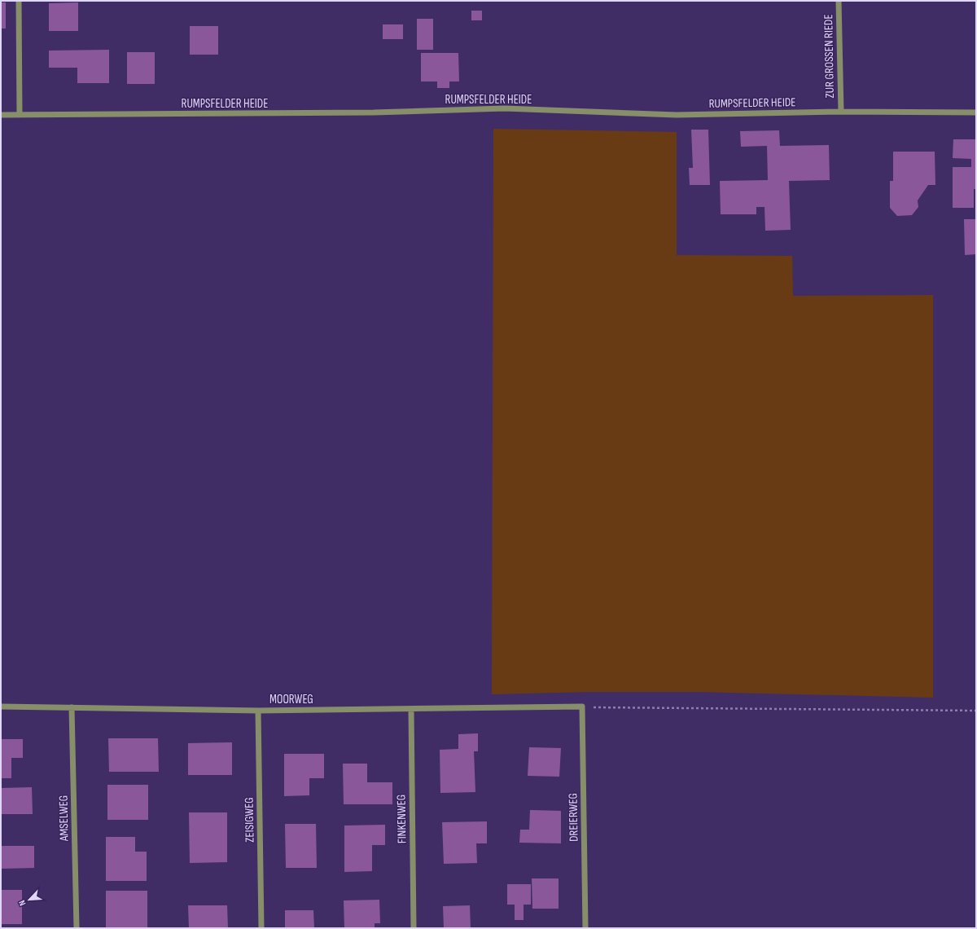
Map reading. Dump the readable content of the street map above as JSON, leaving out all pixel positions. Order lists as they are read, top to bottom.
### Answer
{
  "streets": {
    "street": [
      "ZUR GROSSEN RIEDE",
      "RUMPSFELDER HEIDE",
      "MOORWEG",
      "DREIERWEG",
      "AMSELWEG",
      "FINKENWEG",
      "ZEISIGWEG"
    ]
  },
  "crossings": [
    ["ZUR GROSSEN RIEDE", "RUMPSFELDER HEIDE"],
    ["MOORWEG", "DREIERWEG"],
    ["MOORWEG", "AMSELWEG"],
    ["MOORWEG", "FINKENWEG"],
    ["MOORWEG", "ZEISIGWEG"]
  ],
  "north": "bottom left"
}
